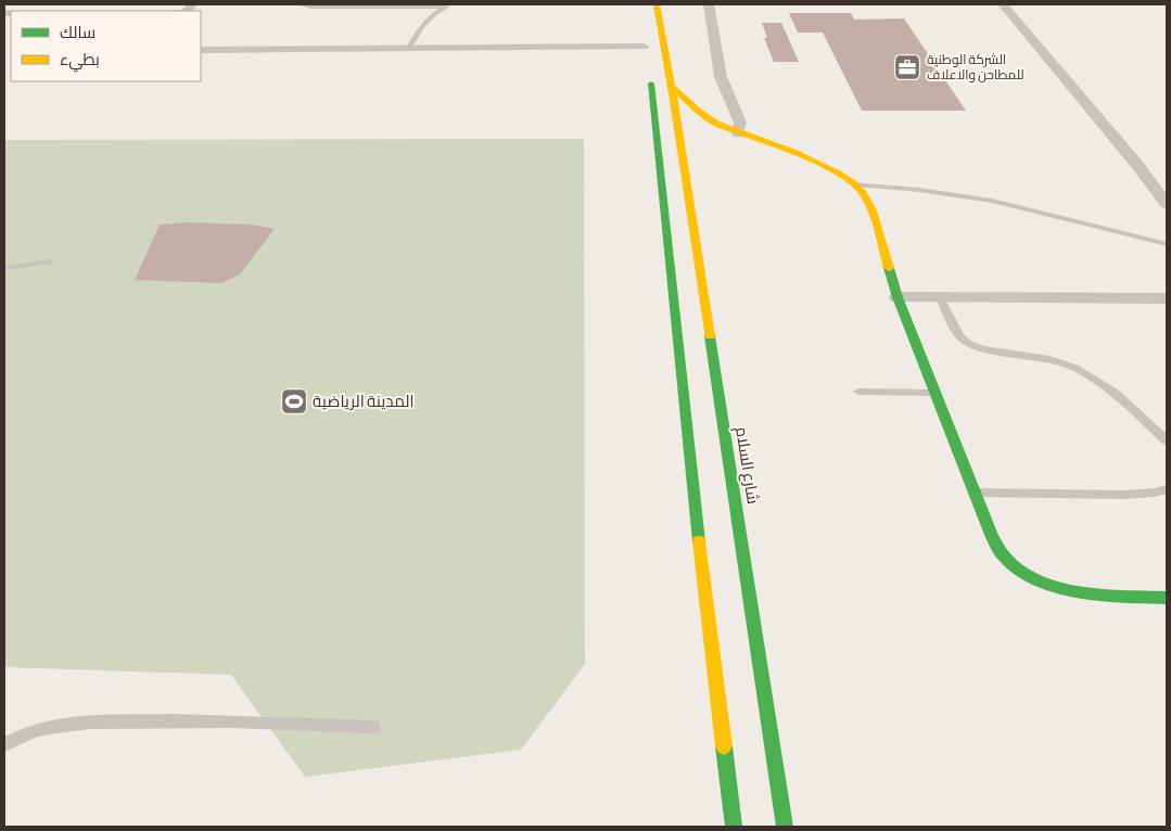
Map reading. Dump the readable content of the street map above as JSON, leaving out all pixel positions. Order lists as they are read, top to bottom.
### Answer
{
  "streets": {
    "main road": ["شارع السلام"]
  },
  "places": {
    "office": ["الشركة الوطنية للمطاحن والاعلاف"],
    "sports": ["المدينة الرياضية"]
  },
  "legend": ["سالك", "بطيء"]
}
